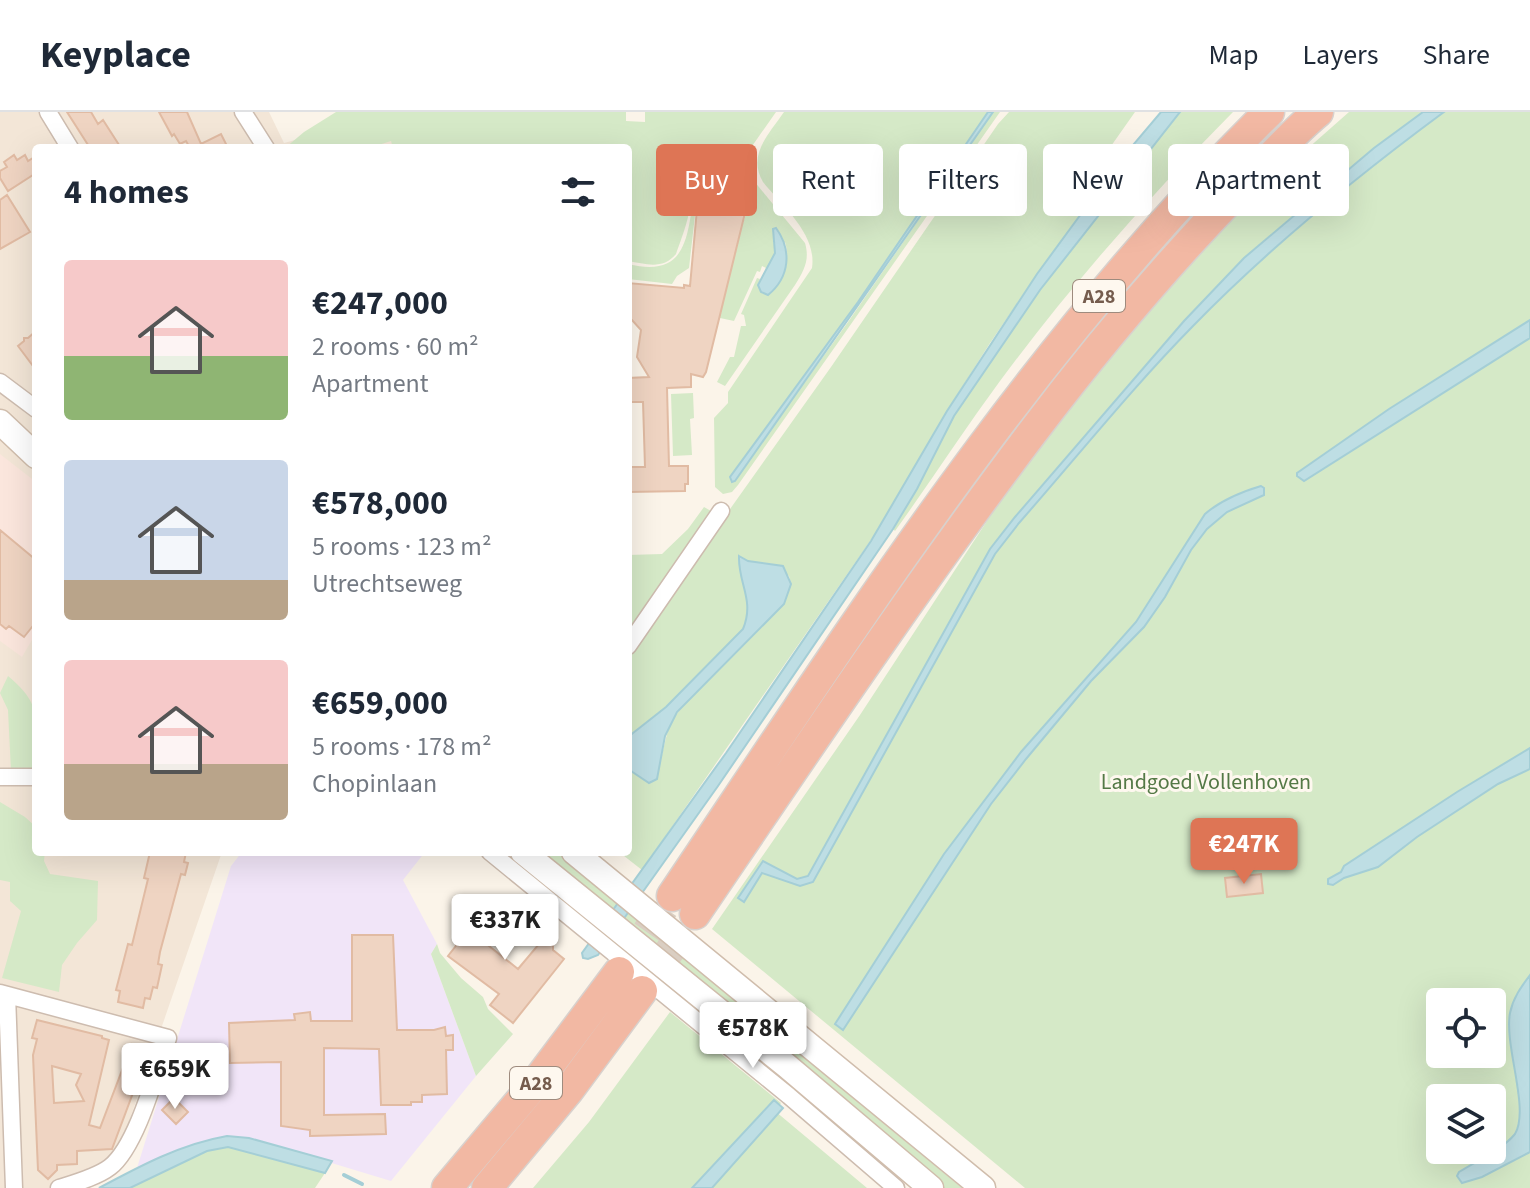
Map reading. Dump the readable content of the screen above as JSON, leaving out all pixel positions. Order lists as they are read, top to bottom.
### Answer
{
  "streets": {
    "highway": ["A28"]
  },
  "parks": ["Landgoed Vollenhoven"],
  "page": {
    "header": "Keyplace",
    "nav": ["Map", "Layers", "Share"],
    "chip": [
      "Buy",
      "Rent",
      "Filters",
      "New",
      "Apartment"
    ],
    "heading": "4 homes",
    "list": [
      {
        "name": "€247,000",
        "note": "2 rooms · 60 m² · Apartment"
      },
      {
        "name": "€578,000",
        "note": "5 rooms · 123 m² · Utrechtseweg"
      },
      {
        "name": "€659,000",
        "note": "5 rooms · 178 m² · Chopinlaan"
      }
    ],
    "price": [
      "€247K",
      "€337K",
      "€578K",
      "€659K"
    ]
  }
}
